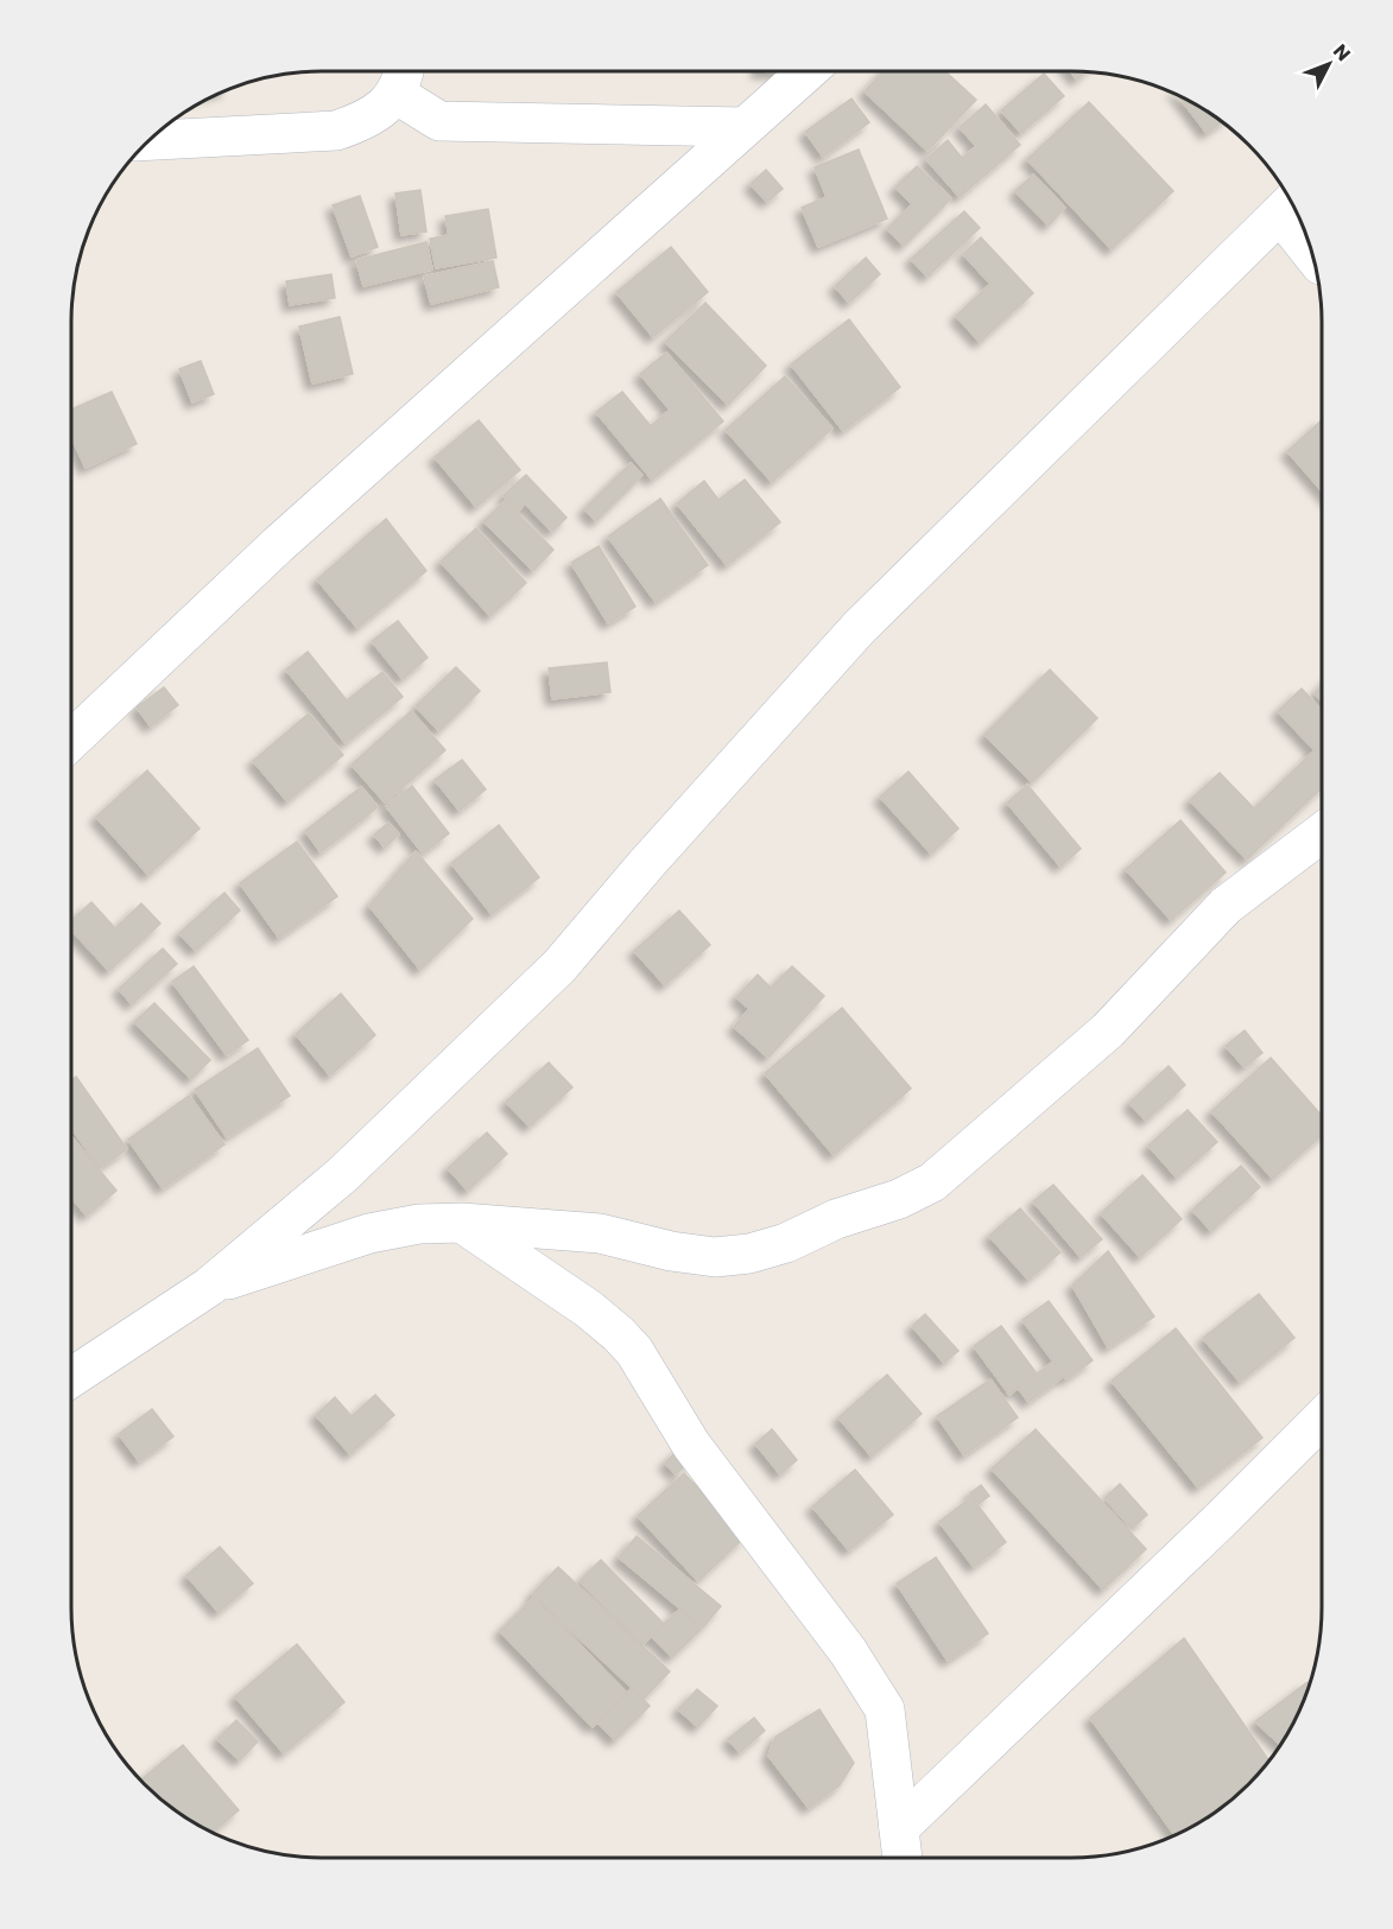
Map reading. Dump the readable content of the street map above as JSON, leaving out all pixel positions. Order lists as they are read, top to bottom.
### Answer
{
  "north": "top right"
}
